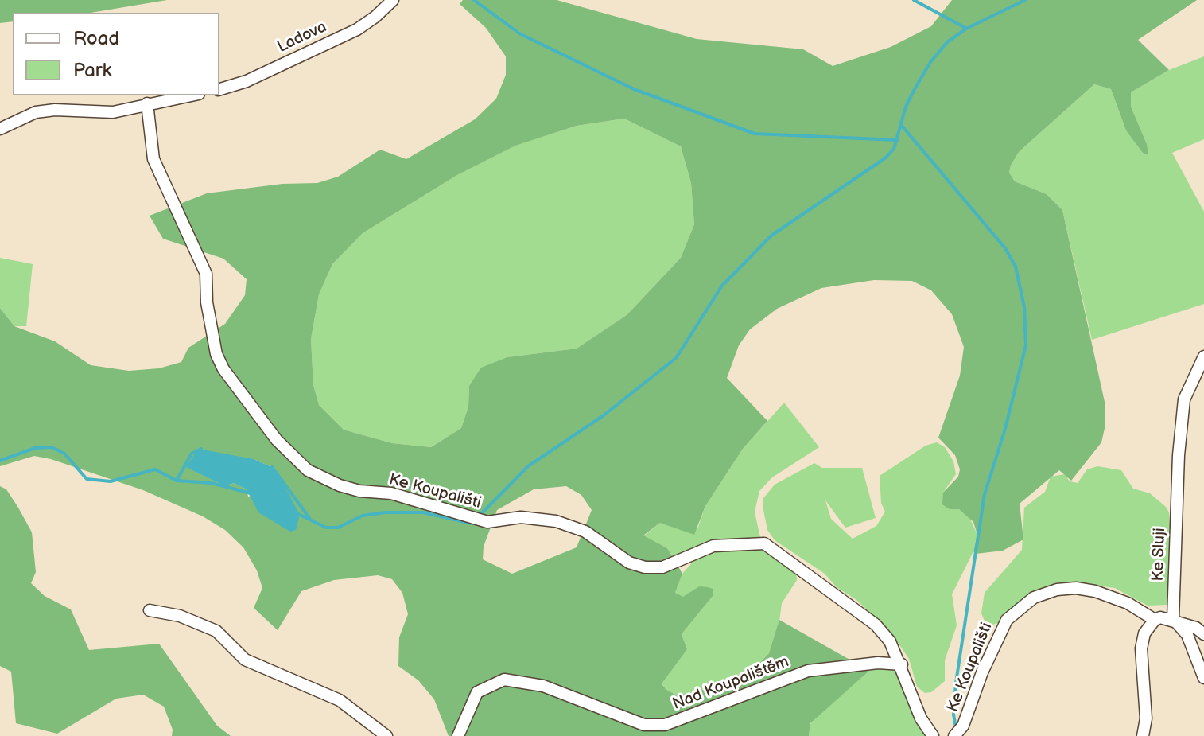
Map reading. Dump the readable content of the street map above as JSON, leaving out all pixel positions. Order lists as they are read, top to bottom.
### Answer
{
  "streets": {
    "street": [
      "Ladova",
      "Ke Koupališti",
      "Ke Sluji",
      "Nad Koupalištěm"
    ]
  },
  "crossings": [
    ["Ke Koupališti", "Nad Koupalištěm"]
  ],
  "legend": ["Road", "Park"]
}
